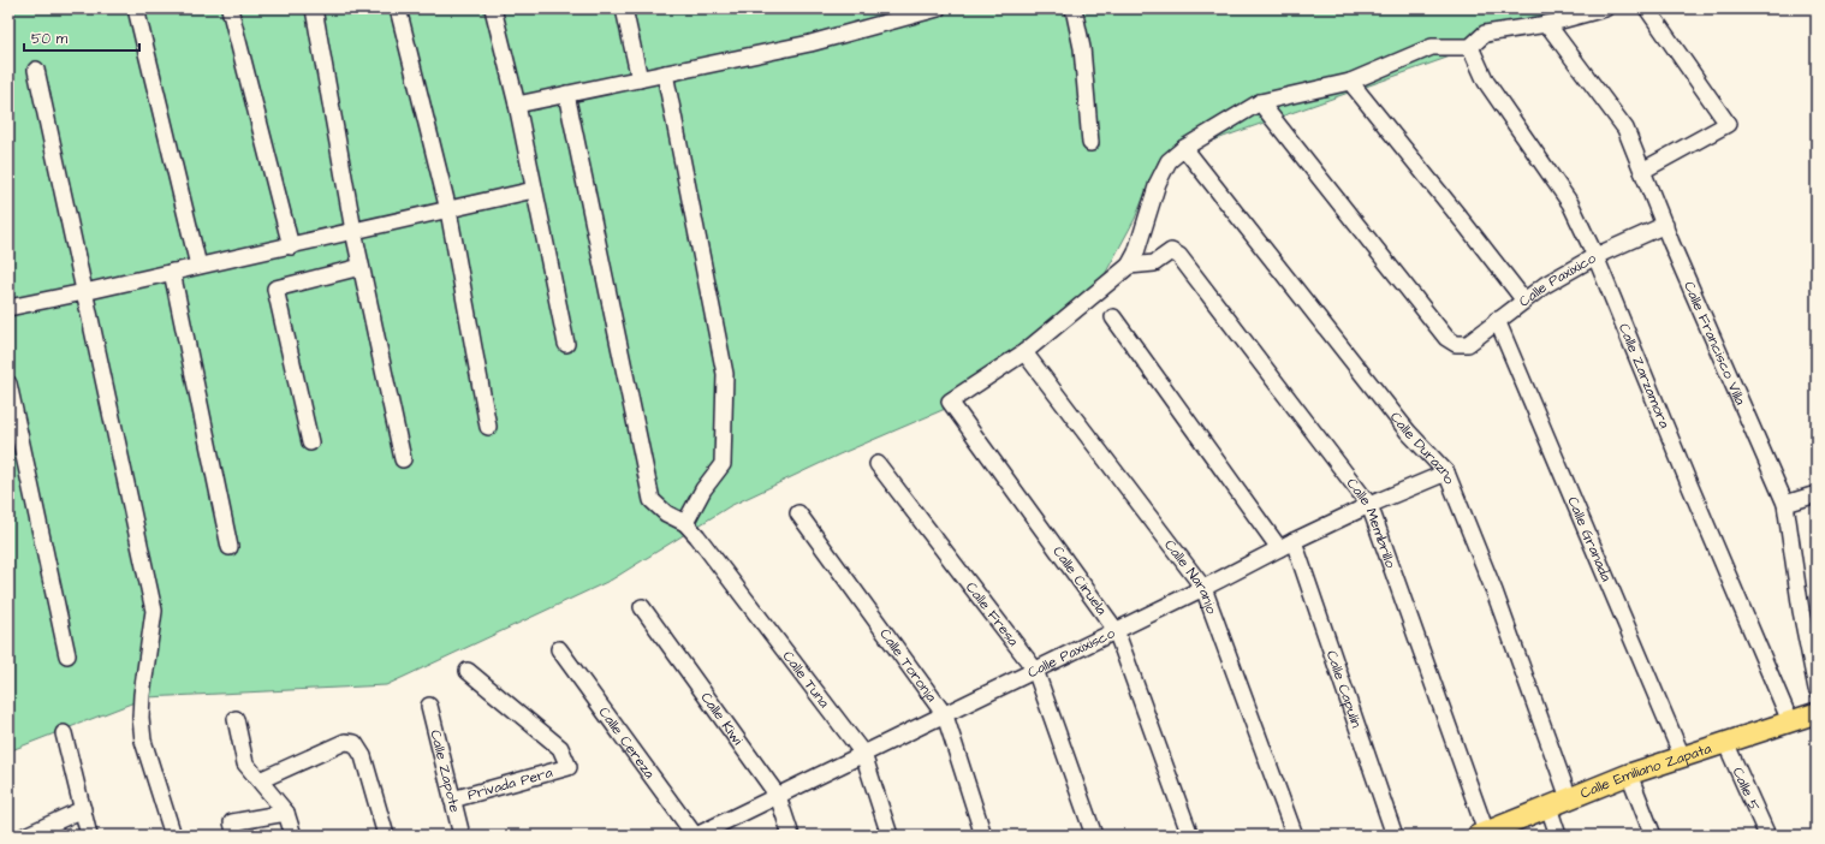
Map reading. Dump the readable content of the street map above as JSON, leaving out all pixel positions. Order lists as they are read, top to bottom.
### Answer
{
  "streets": {
    "main road": ["Calle Emiliano Zapata"],
    "street": [
      "Calle Paxixico",
      "Calle Francisco Villa",
      "Calle Zarzamora",
      "Calle Durazno",
      "Calle Membrillo",
      "Calle Granada",
      "Calle Naranjo",
      "Calle Ciruela",
      "Calle Fresa",
      "Calle Paxixisco",
      "Calle Toronja",
      "Calle Tuna",
      "Calle Capulín",
      "Calle Kiwi",
      "Calle Cereza",
      "Calle Zapote",
      "Privada Pera",
      "Calle 5"
    ]
  },
  "crossings": [
    ["Calle Paxixico", "Calle Francisco Villa"],
    ["Calle Paxixico", "Calle Zarzamora"],
    ["Calle Paxixico", "Calle Granada"],
    ["Calle Zarzamora", "Calle Emiliano Zapata"],
    ["Calle Durazno", "Calle Paxixisco"],
    ["Calle Durazno", "Calle Emiliano Zapata"],
    ["Calle Membrillo", "Calle Paxixisco"],
    ["Calle Membrillo", "Calle Emiliano Zapata"],
    ["Calle Granada", "Calle Emiliano Zapata"],
    ["Calle Naranjo", "Calle Ciruela"],
    ["Calle Naranjo", "Calle Paxixisco"],
    ["Calle Ciruela", "Calle Paxixisco"],
    ["Calle Fresa", "Calle Paxixisco"],
    ["Calle Paxixisco", "Calle Toronja"],
    ["Calle Paxixisco", "Calle Tuna"],
    ["Calle Paxixisco", "Calle Capulín"],
    ["Calle Paxixisco", "Calle Kiwi"],
    ["Calle Paxixisco", "Calle Cereza"],
    ["Calle Zapote", "Privada Pera"],
    ["Calle Emiliano Zapata", "Calle 5"]
  ],
  "scale_bar": "50 m"
}
